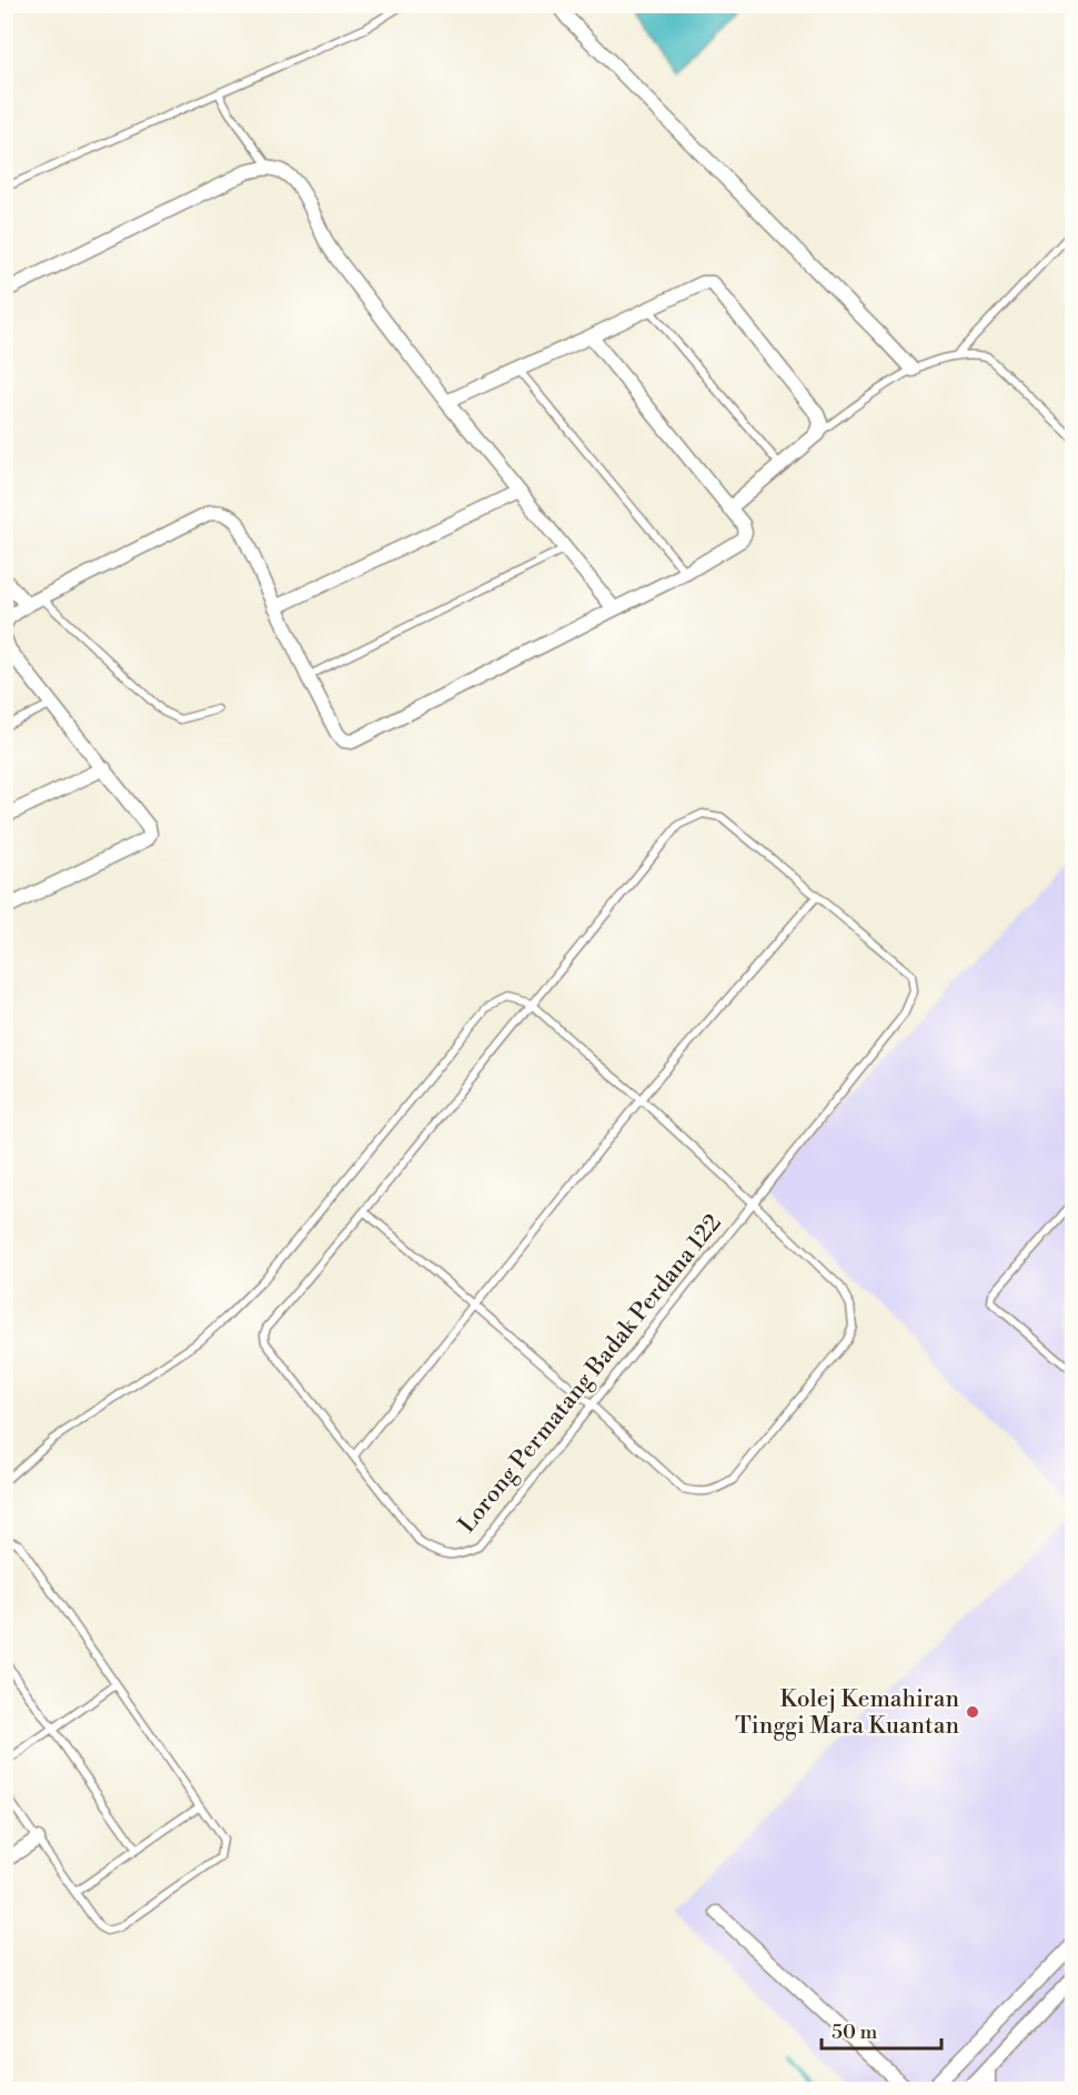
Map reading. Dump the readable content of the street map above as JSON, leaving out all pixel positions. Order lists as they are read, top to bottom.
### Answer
{
  "streets": {
    "lane": ["Lorong Permatang Badak Perdana 122"]
  },
  "places": ["Kolej Kemahiran Tinggi Mara Kuantan"],
  "scale_bar": "50 m"
}
